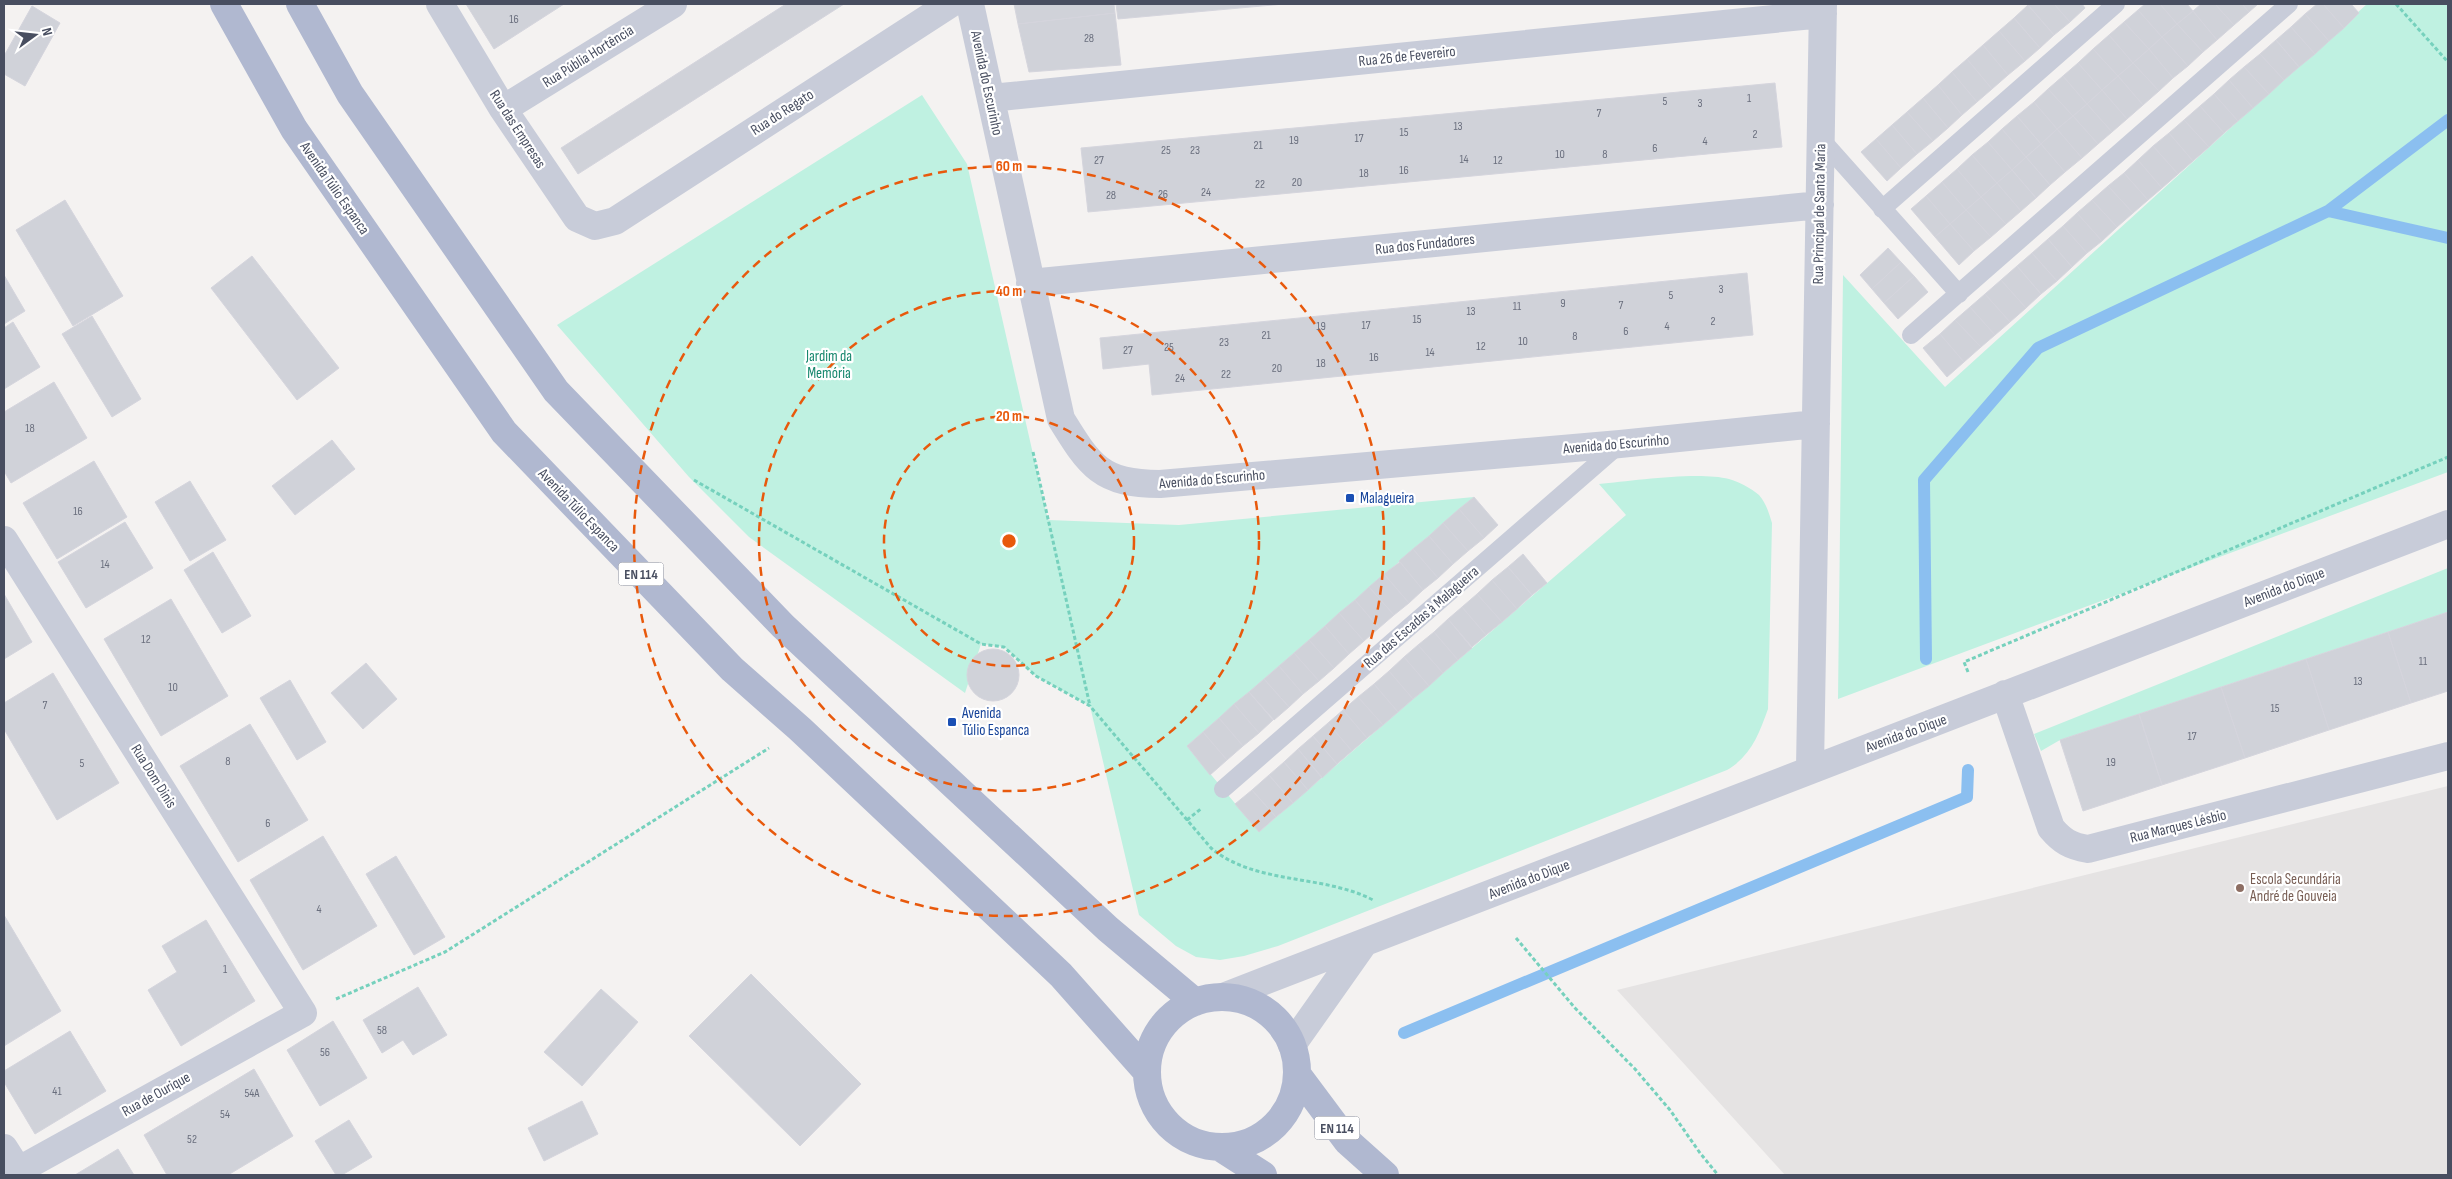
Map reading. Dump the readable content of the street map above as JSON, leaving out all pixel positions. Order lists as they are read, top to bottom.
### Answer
{
  "streets": {
    "main road": ["Avenida Túlio Espanca", "EN 114"],
    "street": [
      "Rua Públia Hortência",
      "Rua 26 de Fevereiro",
      "Avenida do Escurinho",
      "Rua do Regato",
      "Rua das Empresas",
      "Rua Principal de Santa Maria",
      "Rua dos Fundadores",
      "Avenida do Dique",
      "Rua Dom Dinis",
      "Rua Marques Lésbio",
      "Rua de Ourique"
    ],
    "lane": ["Rua das Escadas à Malagueira"]
  },
  "crossings": [
    ["Rua Públia Hortência", "Rua das Empresas"],
    ["Rua 26 de Fevereiro", "Avenida do Escurinho"],
    ["Rua 26 de Fevereiro", "Rua Principal de Santa Maria"],
    ["Avenida do Escurinho", "Rua Principal de Santa Maria"],
    ["Avenida do Escurinho", "Rua dos Fundadores"],
    ["Avenida do Escurinho", "Rua das Escadas à Malagueira"],
    ["Rua do Regato", "Rua das Empresas"],
    ["Avenida Túlio Espanca", "EN 114"],
    ["Avenida Túlio Espanca", "Avenida do Dique"],
    ["Rua Principal de Santa Maria", "Rua dos Fundadores"],
    ["Rua Principal de Santa Maria", "Avenida do Dique"],
    ["EN 114", "Avenida do Dique"],
    ["Avenida do Dique", "Rua Marques Lésbio"],
    ["Rua Dom Dinis", "Rua de Ourique"]
  ],
  "parks": ["Jardim da Memória"],
  "places": {
    "transit": ["Malagueira", "Avenida Túlio Espanca"],
    "other": ["Escola Secundária André de Gouveia"]
  },
  "house_numbers": [
    "16",
    "28",
    "1",
    "5",
    "3",
    "7",
    "13",
    "15",
    "2",
    "17",
    "19",
    "4",
    "21",
    "6",
    "25",
    "23",
    "10",
    "8",
    "14",
    "27",
    "12",
    "16",
    "18",
    "20",
    "22",
    "24",
    "26",
    "28",
    "3",
    "5",
    "9",
    "7",
    "11",
    "13",
    "15",
    "2",
    "17",
    "19",
    "4",
    "6",
    "21",
    "8",
    "10",
    "23",
    "12",
    "25",
    "27",
    "14",
    "16",
    "18",
    "20",
    "22",
    "24",
    "18",
    "16",
    "14",
    "12",
    "11",
    "13",
    "10",
    "7",
    "15",
    "17",
    "8",
    "19",
    "5",
    "6",
    "4",
    "1",
    "58",
    "56",
    "41",
    "54A",
    "54",
    "52"
  ],
  "north": "right",
  "rings": ["60 m", "40 m", "20 m"]
}
